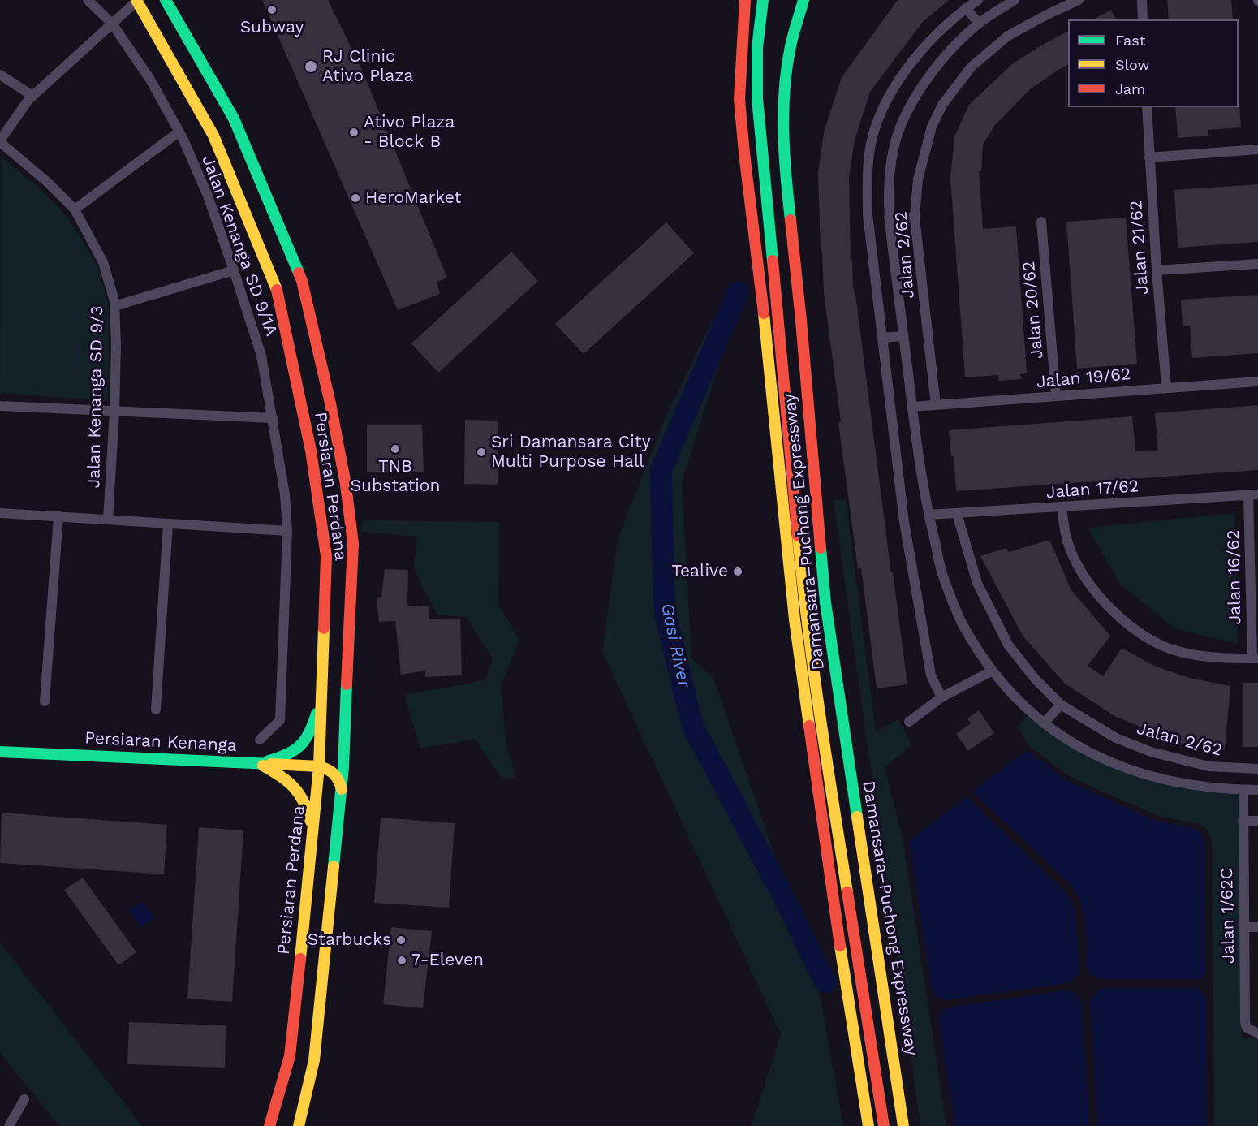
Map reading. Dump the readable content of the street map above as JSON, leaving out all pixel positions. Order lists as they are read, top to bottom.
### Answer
{
  "streets": {
    "main road": ["Persiaran Perdana", "Damansara–Puchong Expressway", "Persiaran Kenanga"],
    "street": [
      "Jalan Kenanga SD 9/1A",
      "Jalan 21/62",
      "Jalan 2/62",
      "Jalan 20/62",
      "Jalan 19/62",
      "Jalan Kenanga SD 9/3",
      "Jalan 17/62",
      "Jalan 16/62",
      "Jalan 1/62C"
    ]
  },
  "crossings": [
    ["Jalan 21/62", "Jalan 19/62"],
    ["Jalan 2/62", "Jalan 19/62"],
    ["Jalan 2/62", "Jalan 17/62"],
    ["Jalan 2/62", "Jalan 1/62C"],
    ["Jalan 20/62", "Jalan 19/62"],
    ["Persiaran Perdana", "Persiaran Kenanga"],
    ["Jalan 17/62", "Jalan 16/62"]
  ],
  "water": ["Gasi River"],
  "places": [
    "Subway",
    "RJ Clinic Ativo Plaza",
    "Ativo Plaza - Block B",
    "HeroMarket",
    "TNB Substation",
    "Sri Damansara City Multi Purpose Hall",
    "Tealive",
    "Starbucks",
    "7-Eleven"
  ],
  "legend": ["Fast", "Slow", "Jam"]
}
